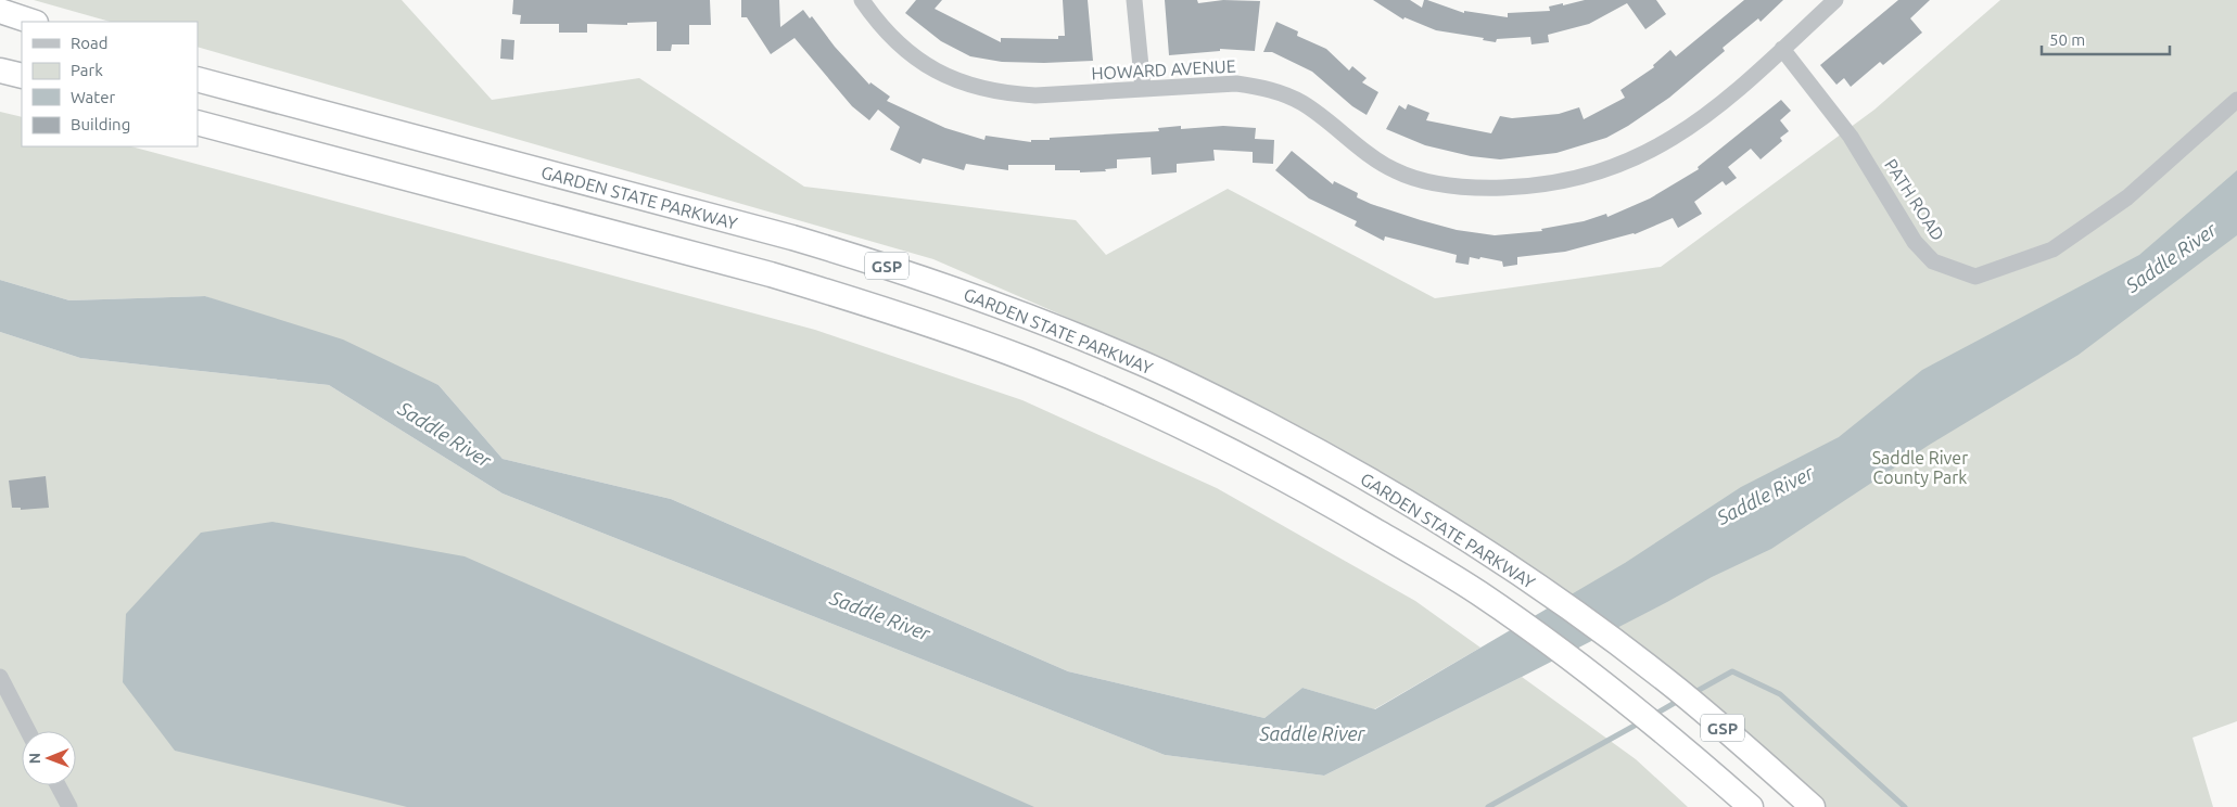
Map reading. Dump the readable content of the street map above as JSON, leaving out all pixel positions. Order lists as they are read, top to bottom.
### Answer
{
  "streets": {
    "highway": ["GARDEN STATE PARKWAY", "GSP"],
    "street": ["HOWARD AVENUE", "PATH ROAD"]
  },
  "crossings": [
    ["HOWARD AVENUE", "PATH ROAD"]
  ],
  "water": ["Saddle River"],
  "parks": ["Saddle River County Park"],
  "legend": [
    "Road",
    "Park",
    "Water",
    "Building"
  ],
  "scale_bar": "50 m",
  "north": "left"
}
